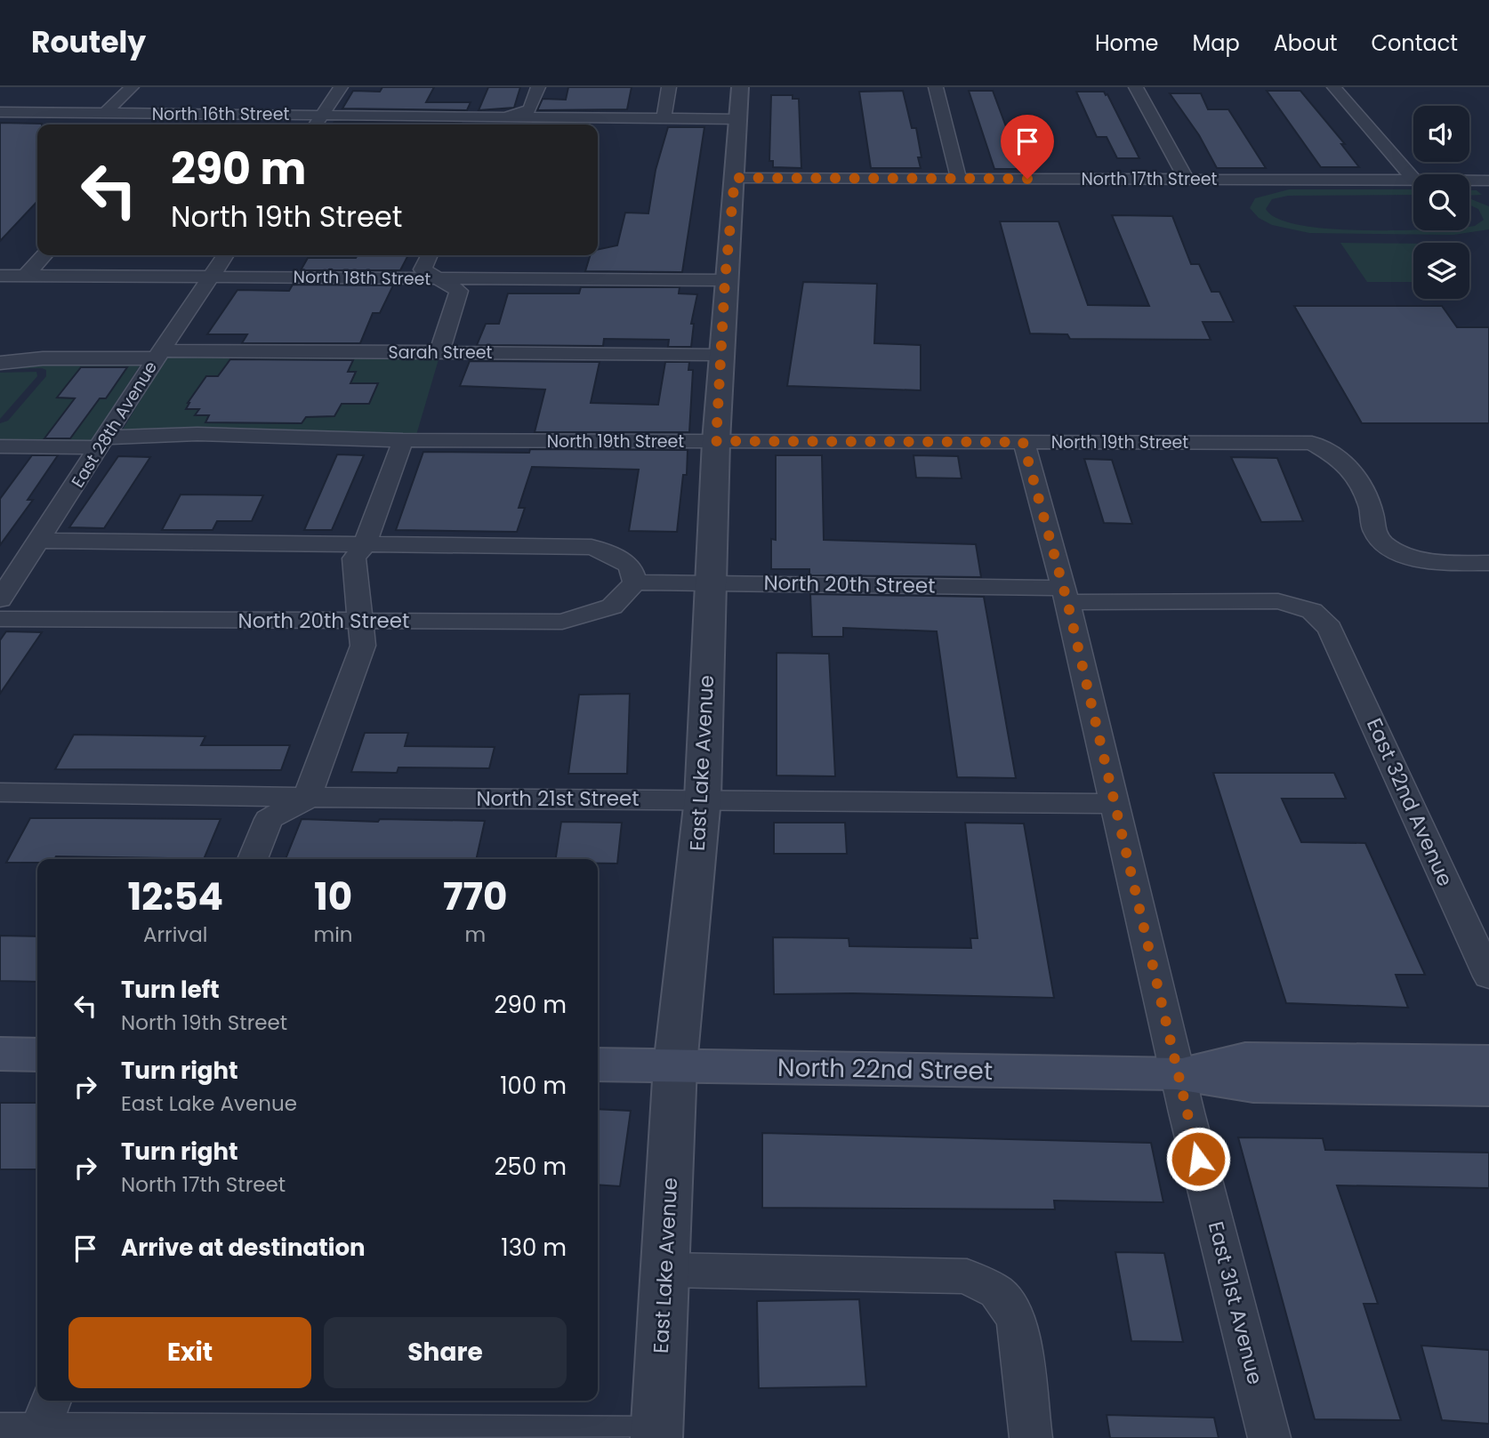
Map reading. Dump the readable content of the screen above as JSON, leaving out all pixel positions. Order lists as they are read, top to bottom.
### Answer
{
  "streets": {
    "main road": ["North 22nd Street"],
    "street": [
      "North 16th Street",
      "North 17th Street",
      "North 18th Street",
      "Sarah Street",
      "East 28th Avenue",
      "North 19th Street",
      "North 20th Street",
      "East Lake Avenue",
      "North 21st Street",
      "East 32nd Avenue",
      "East 31st Avenue"
    ]
  },
  "crossings": [
    ["North 16th Street", "East Lake Avenue"],
    ["North 17th Street", "East Lake Avenue"],
    ["North 18th Street", "East 28th Avenue"],
    ["North 18th Street", "East Lake Avenue"],
    ["Sarah Street", "East 28th Avenue"],
    ["Sarah Street", "East Lake Avenue"],
    ["East 28th Avenue", "North 19th Street"],
    ["North 19th Street", "East Lake Avenue"],
    ["North 19th Street", "East 31st Avenue"],
    ["North 20th Street", "East Lake Avenue"],
    ["North 20th Street", "East 32nd Avenue"],
    ["North 20th Street", "East 31st Avenue"],
    ["East Lake Avenue", "North 21st Street"],
    ["East Lake Avenue", "North 22nd Street"],
    ["North 21st Street", "East 31st Avenue"],
    ["North 22nd Street", "East 31st Avenue"]
  ],
  "page": {
    "header": "Routely",
    "nav": [
      "Home",
      "Map",
      "About",
      "Contact"
    ],
    "turn": ["290 m", "North 19th Street"],
    "eta": [
      "12:54",
      "Arrival",
      "10",
      "min",
      "770",
      "m"
    ],
    "list": [
      {
        "name": "Turn left",
        "note": "North 19th Street",
        "value": "290 m"
      },
      {
        "name": "Turn right",
        "note": "East Lake Avenue",
        "value": "100 m"
      },
      {
        "name": "Turn right",
        "note": "North 17th Street",
        "value": "250 m"
      },
      {
        "name": "Arrive at destination",
        "value": "130 m"
      }
    ],
    "buttons": ["Exit", "Share"]
  }
}
